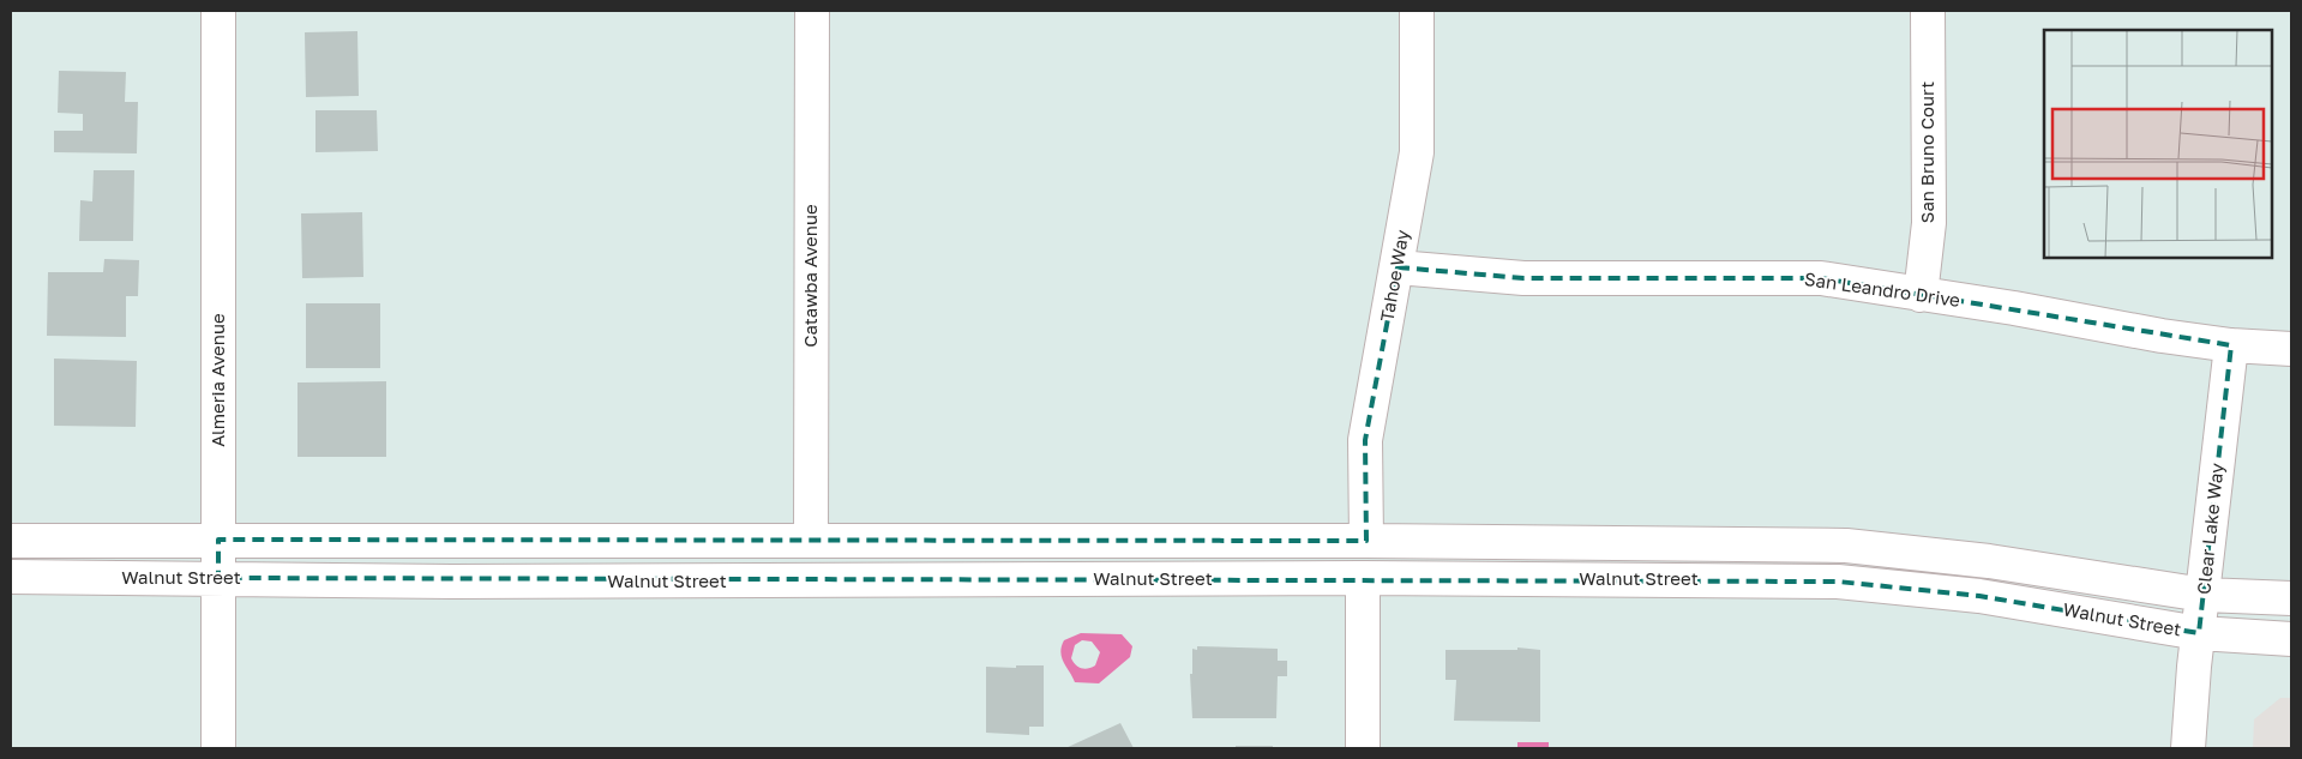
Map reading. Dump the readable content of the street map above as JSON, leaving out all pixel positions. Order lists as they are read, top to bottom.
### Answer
{
  "streets": {
    "street": [
      "San Bruno Court",
      "Catawba Avenue",
      "Tahoe Way",
      "San Leandro Drive",
      "Almeria Avenue",
      "Clear Lake Way",
      "Walnut Street"
    ]
  },
  "crossings": [
    ["San Bruno Court", "San Leandro Drive"],
    ["Catawba Avenue", "Walnut Street"],
    ["Tahoe Way", "San Leandro Drive"],
    ["Tahoe Way", "Walnut Street"],
    ["San Leandro Drive", "Clear Lake Way"],
    ["Almeria Avenue", "Walnut Street"],
    ["Clear Lake Way", "Walnut Street"]
  ]
}
